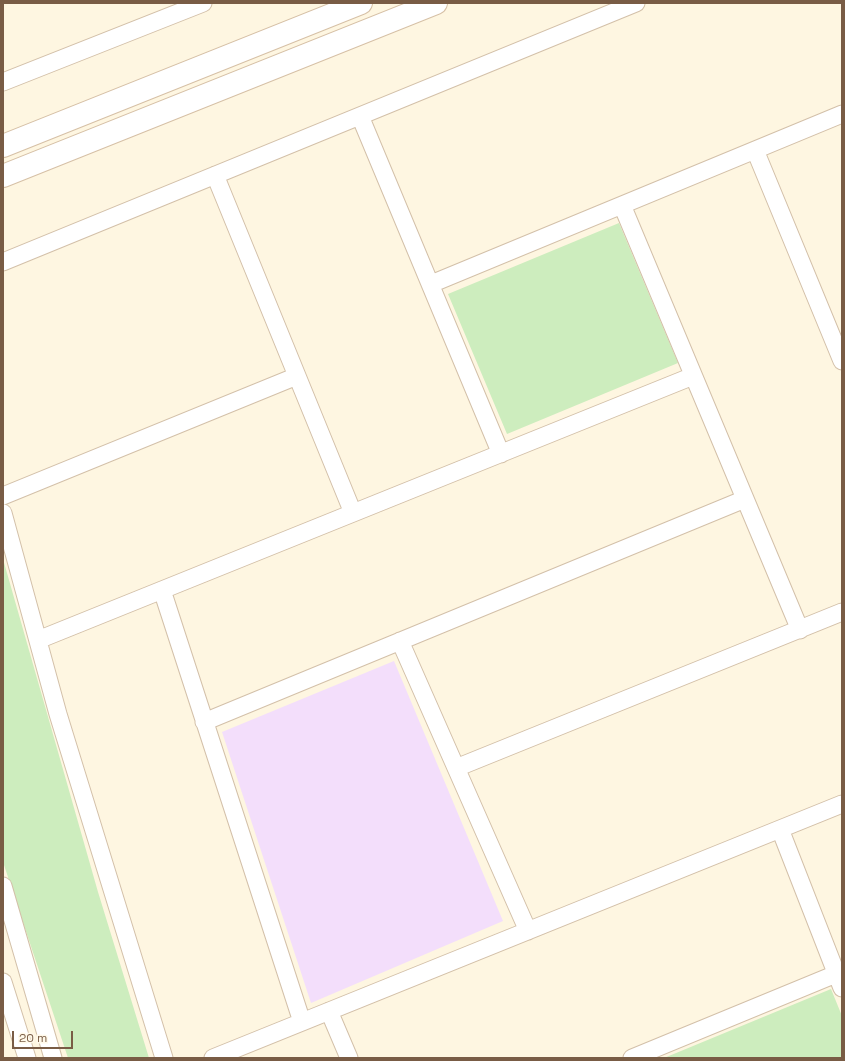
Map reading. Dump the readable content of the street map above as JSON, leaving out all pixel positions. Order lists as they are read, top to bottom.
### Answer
{
  "scale_bar": "20 m"
}
